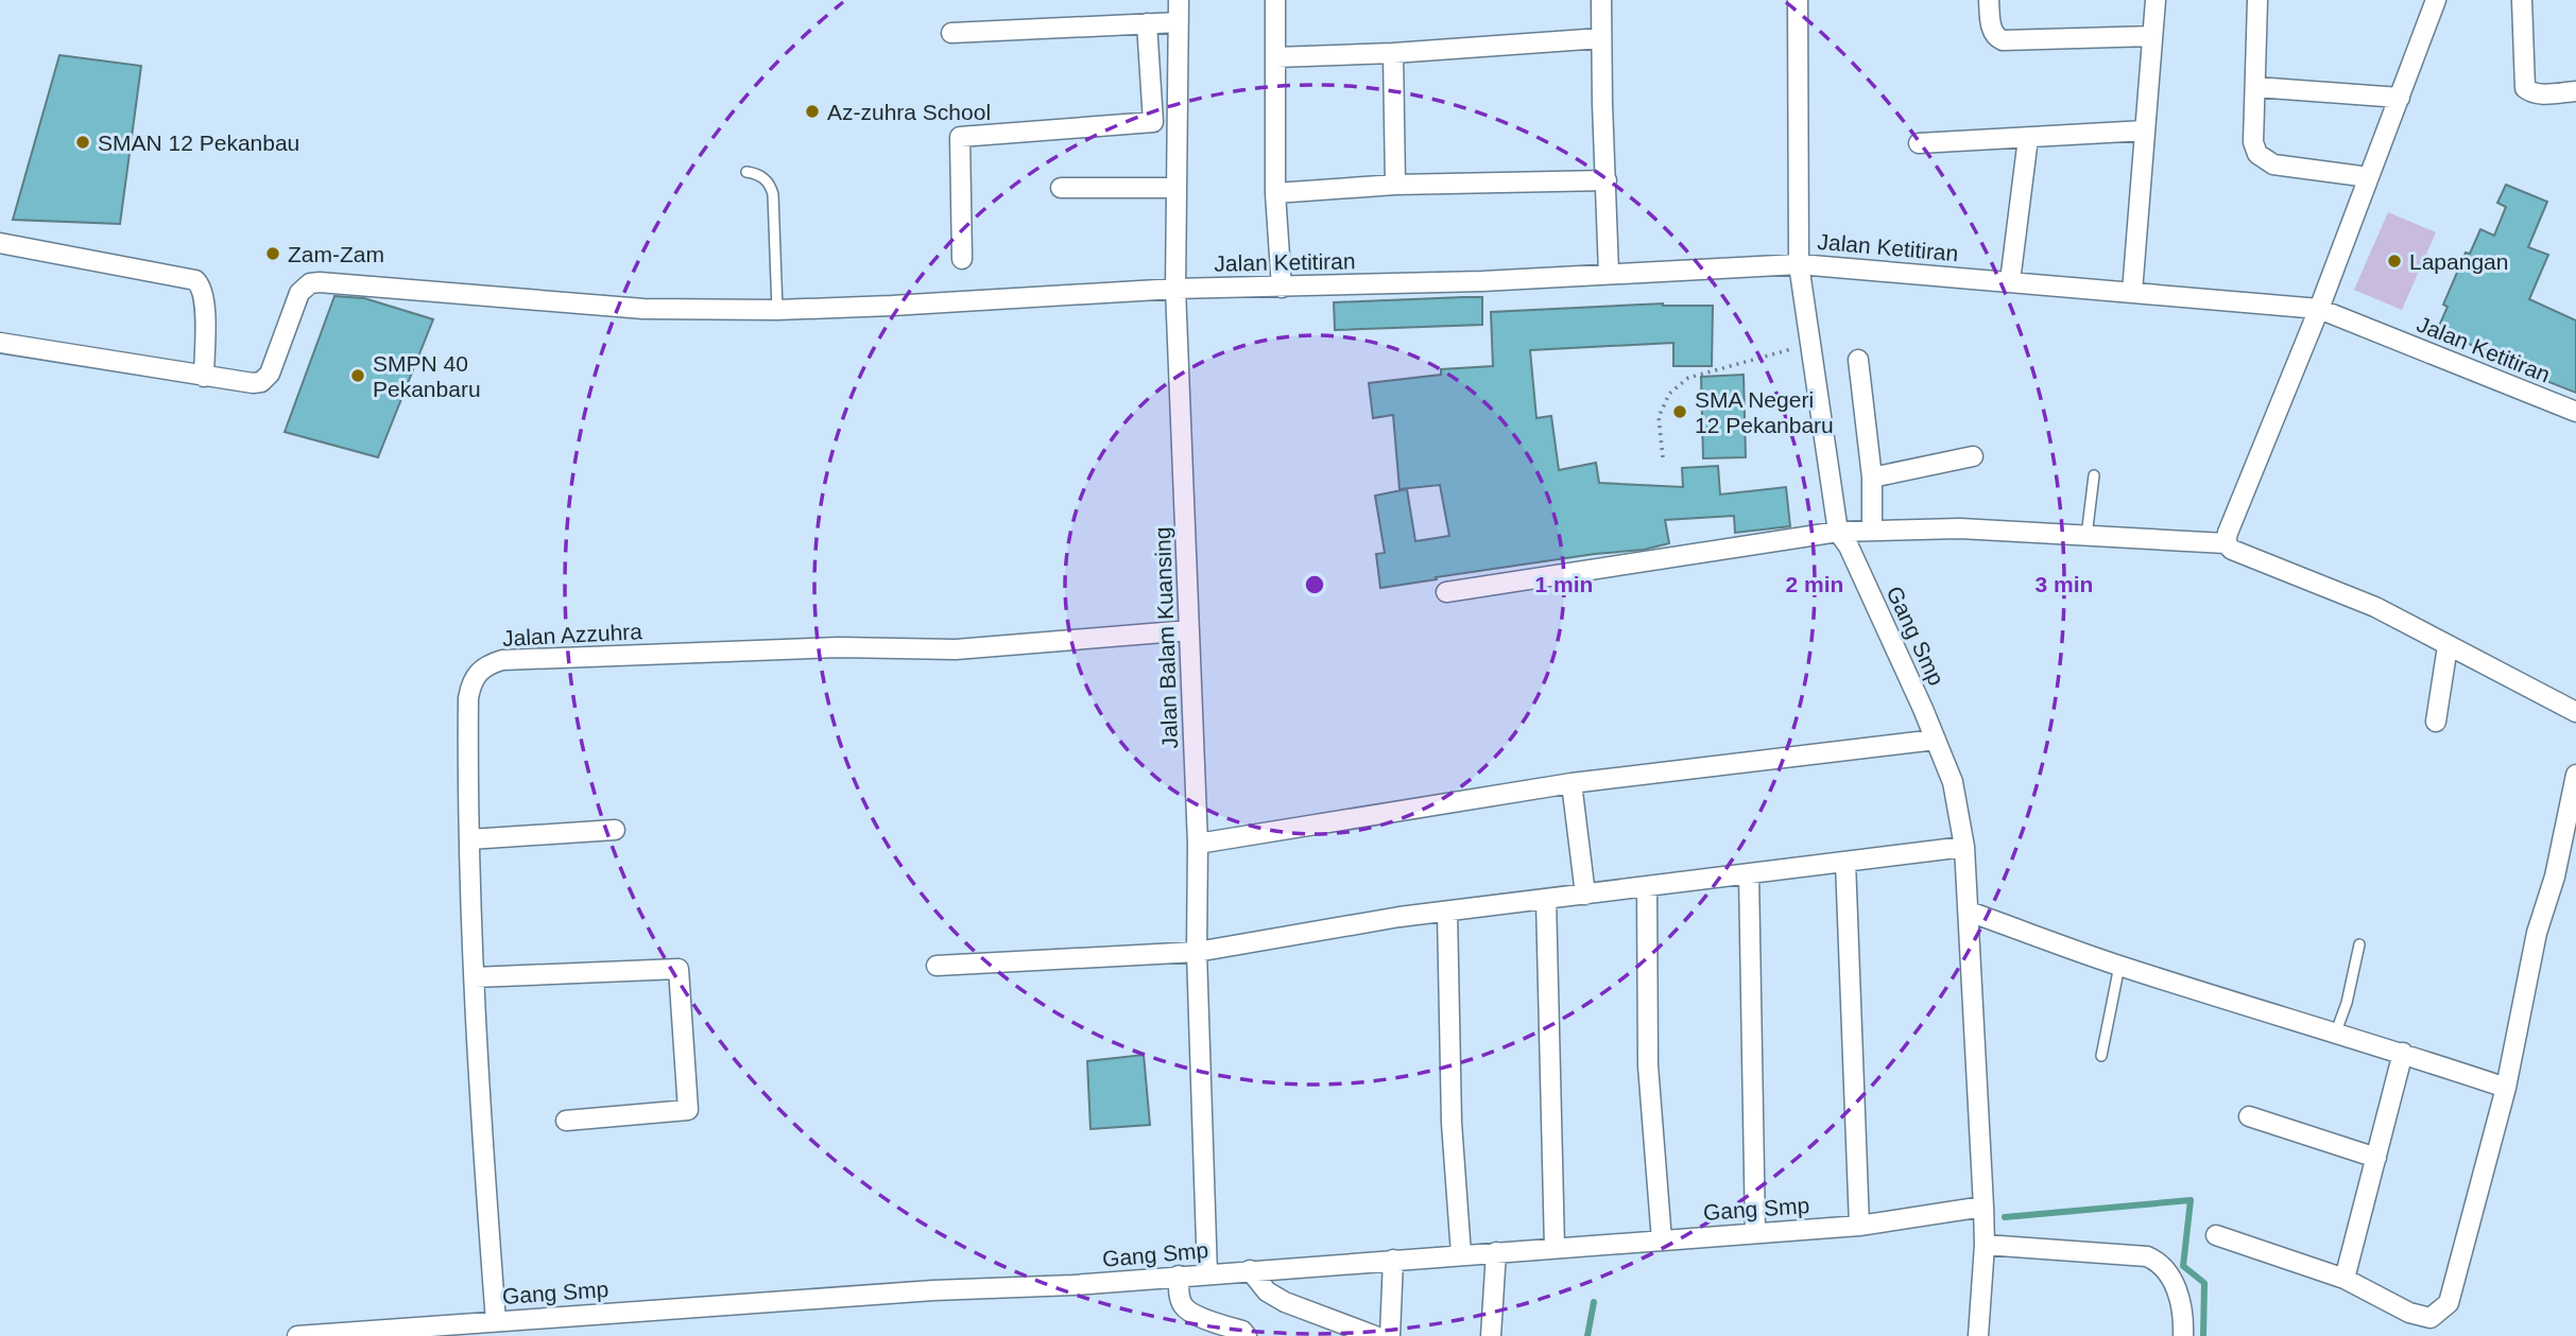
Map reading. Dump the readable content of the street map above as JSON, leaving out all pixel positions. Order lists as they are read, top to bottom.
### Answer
{
  "streets": {
    "street": [
      "Jalan Ketitiran",
      "Jalan Azzuhra",
      "Gang Smp",
      "Jalan Balam Kuansing"
    ]
  },
  "crossings": [
    ["Jalan Ketitiran", "Gang Smp"],
    ["Jalan Ketitiran", "Jalan Balam Kuansing"],
    ["Jalan Azzuhra", "Gang Smp"],
    ["Jalan Azzuhra", "Jalan Balam Kuansing"],
    ["Gang Smp", "Jalan Balam Kuansing"]
  ],
  "places": [
    "Az-zuhra School",
    "SMAN 12 Pekanbau",
    "Zam-Zam",
    "Lapangan",
    "SMPN 40 Pekanbaru",
    "SMA Negeri 12 Pekanbaru"
  ],
  "rings": ["1 min", "2 min", "3 min"]
}
